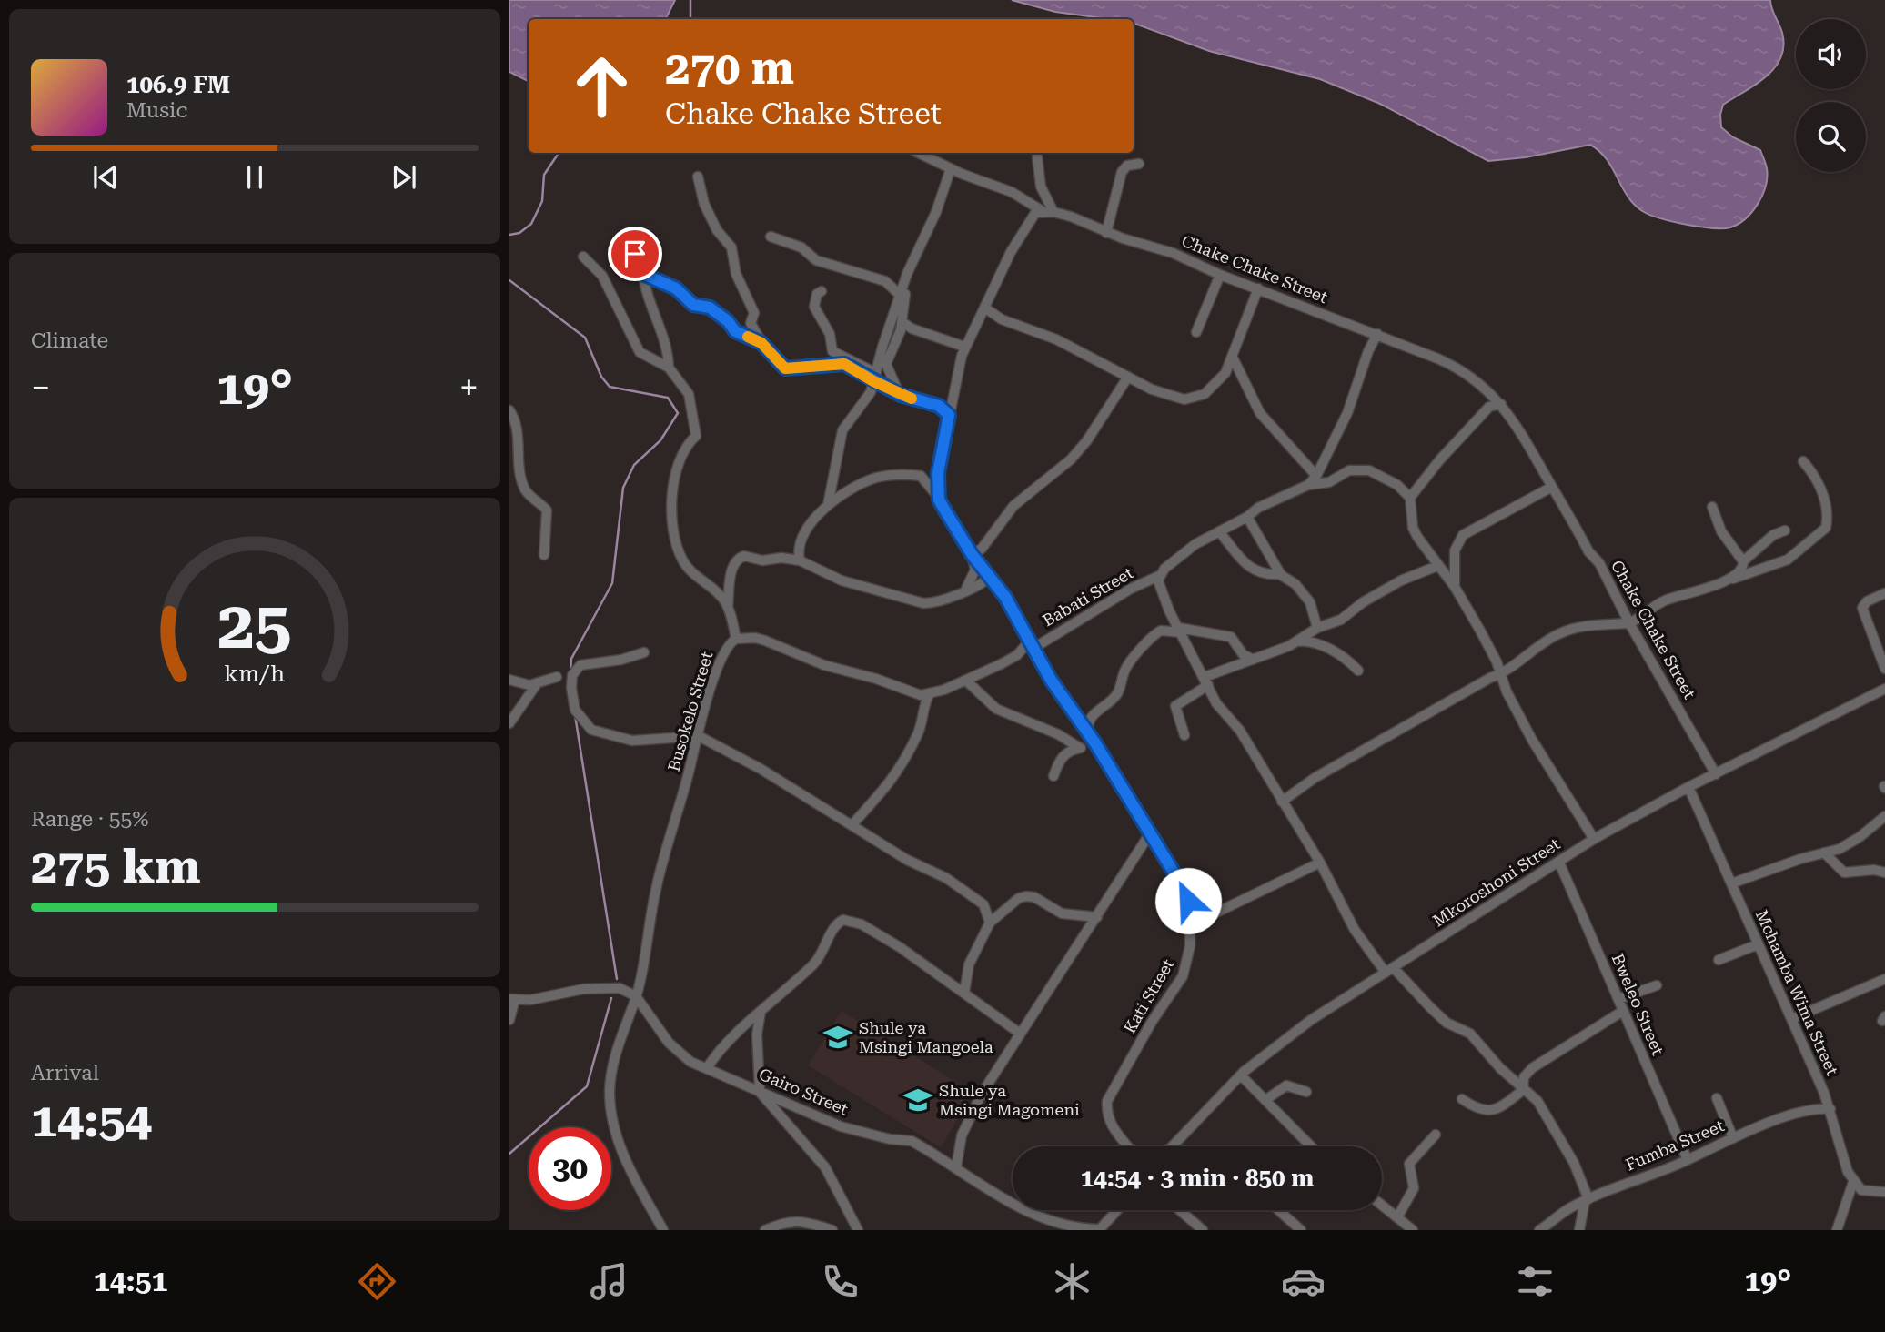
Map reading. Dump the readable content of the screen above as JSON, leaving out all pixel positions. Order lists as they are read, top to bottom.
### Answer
{
  "streets": {
    "street": [
      "Chake Chake Street",
      "Babati Street",
      "Busokelo Street",
      "Mkoroshoni Street",
      "Mchamba Wima Street",
      "Kati Street",
      "Bweleo Street",
      "Gairo Street",
      "Fumba Street"
    ]
  },
  "crossings": [
    ["Chake Chake Street", "Mkoroshoni Street"],
    ["Babati Street", "Kati Street"],
    ["Busokelo Street", "Gairo Street"],
    ["Mkoroshoni Street", "Mchamba Wima Street"],
    ["Mkoroshoni Street", "Bweleo Street"],
    ["Mchamba Wima Street", "Fumba Street"],
    ["Bweleo Street", "Fumba Street"]
  ],
  "places": {
    "school or university": ["Shule ya Msingi Mangoela", "Shule ya Msingi Magomeni"]
  },
  "page": {
    "turn": ["270 m", "Chake Chake Street"],
    "song": ["106.9 FM", "Music"],
    "tile": [
      "Climate",
      ["Range · 55%", "275 km"],
      ["Arrival", "14:54"]
    ],
    "heat": ["−", "19°", "+"],
    "limit": "30",
    "trip": "14:54 · 3 min · 850 m",
    "tabs": ["14:51", "19°"],
    "gauge": ["25", "km/h"]
  }
}
